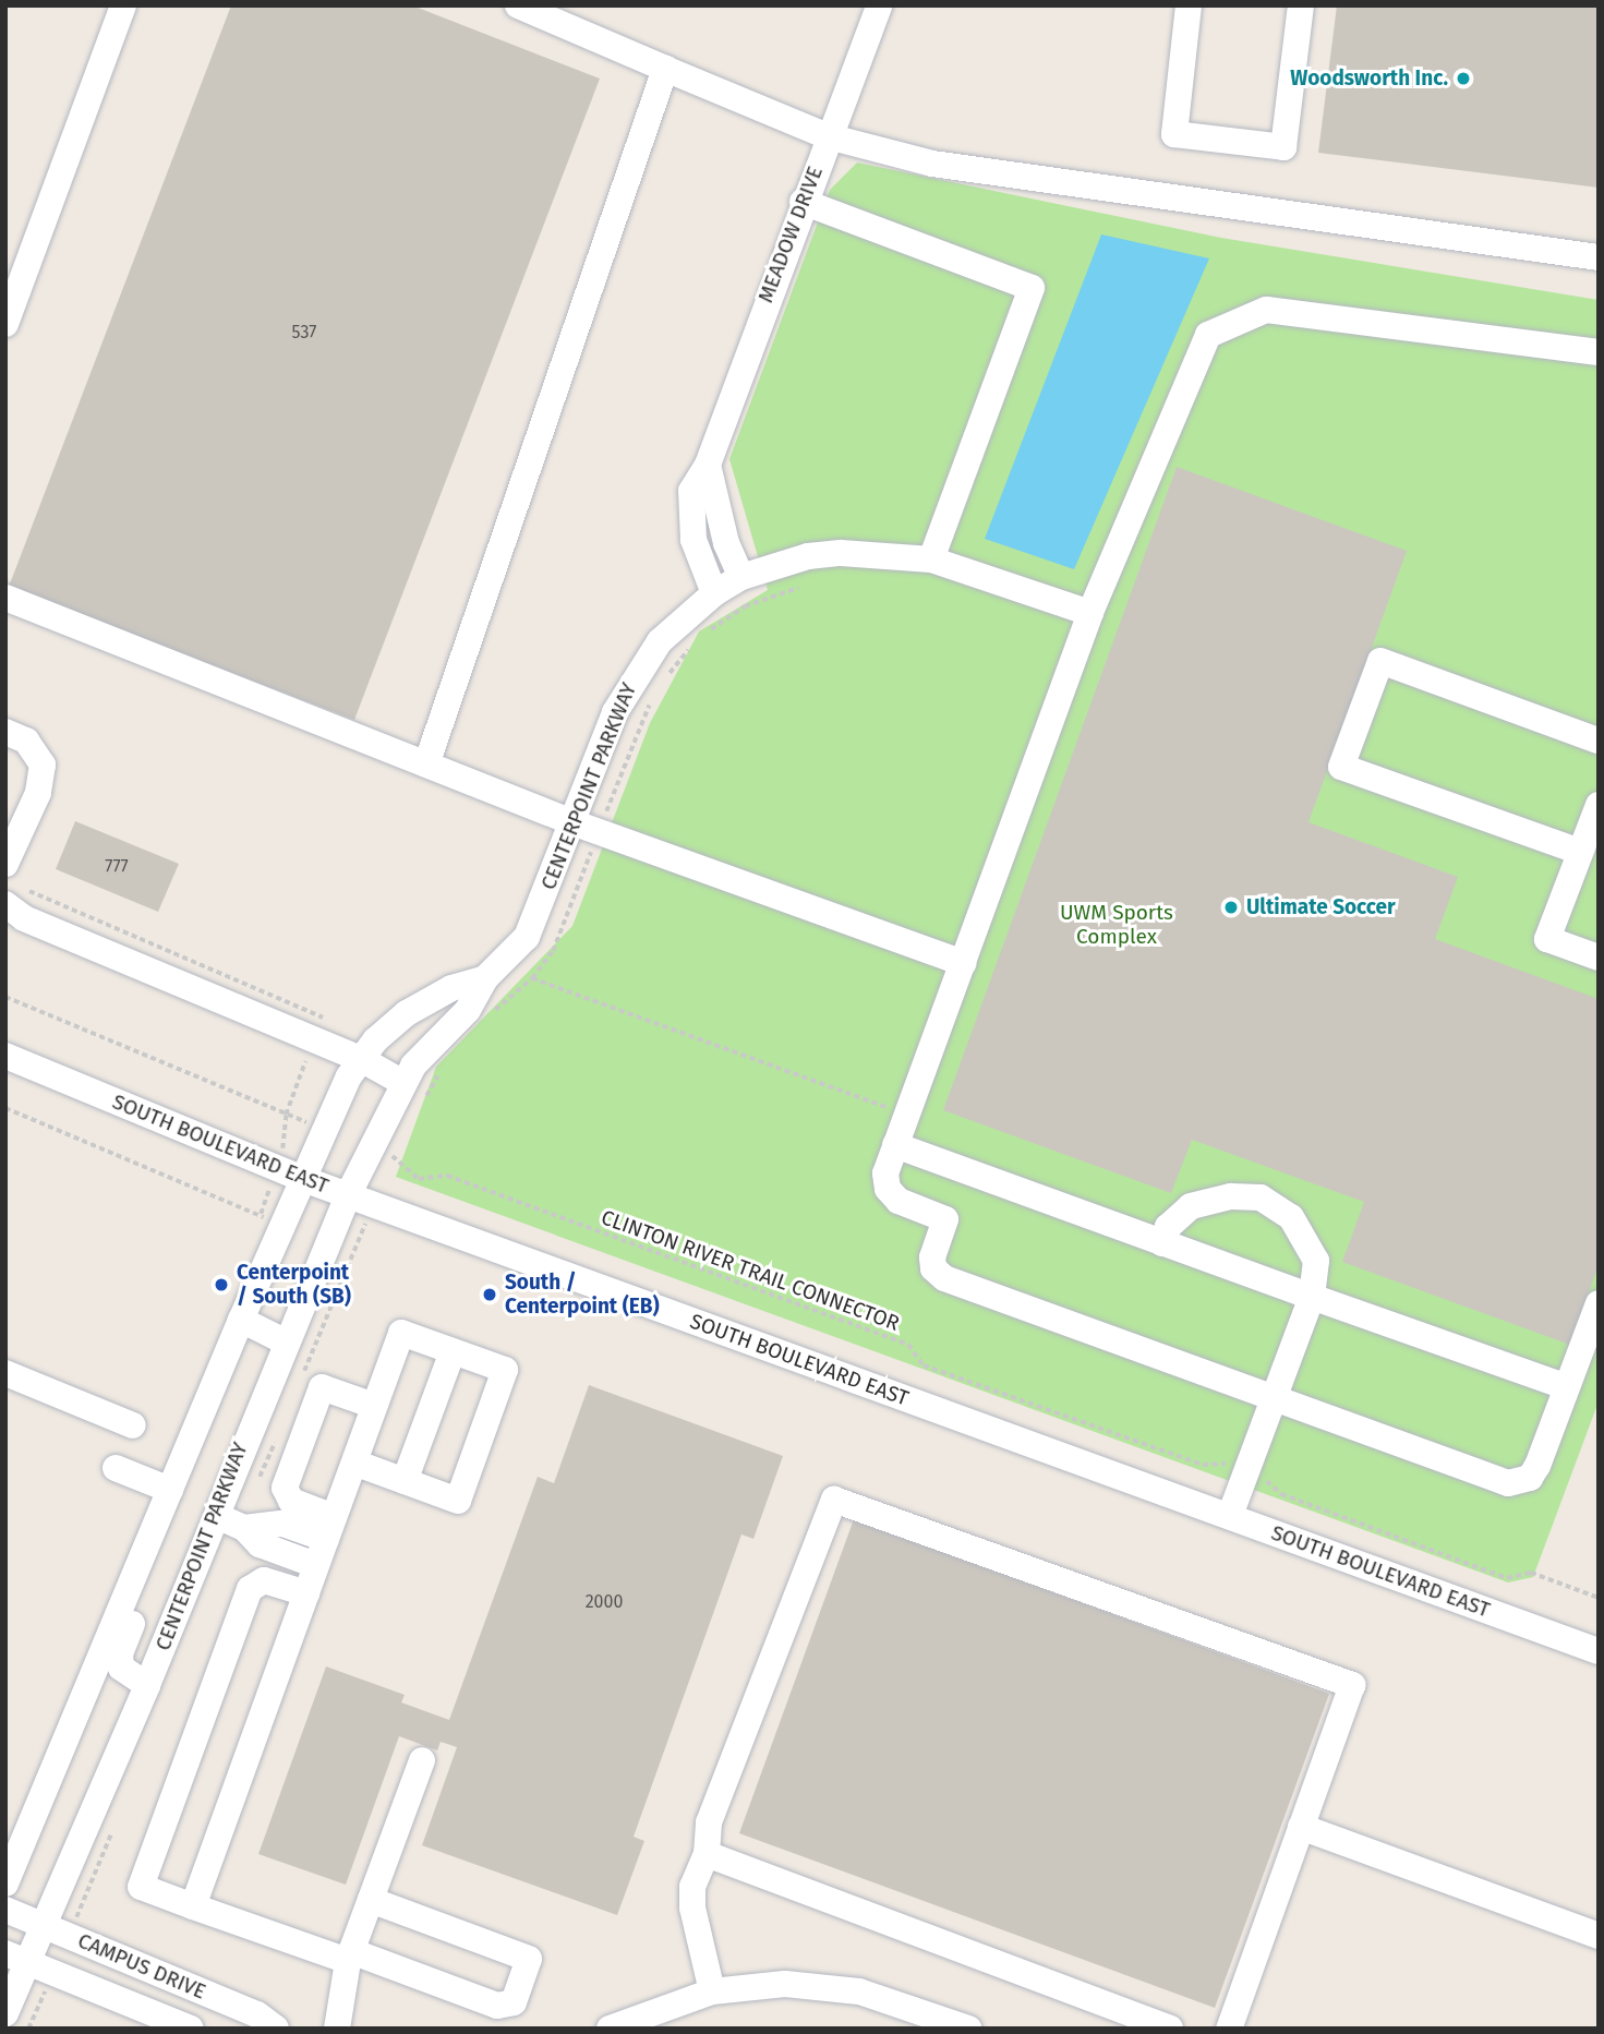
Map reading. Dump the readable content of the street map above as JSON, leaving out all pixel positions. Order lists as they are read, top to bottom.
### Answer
{
  "streets": {
    "street": [
      "MEADOW DRIVE",
      "CENTERPOINT PARKWAY",
      "SOUTH BOULEVARD EAST",
      "CAMPUS DRIVE"
    ],
    "path": ["CLINTON RIVER TRAIL CONNECTOR"]
  },
  "crossings": [
    ["MEADOW DRIVE", "CENTERPOINT PARKWAY"],
    ["CENTERPOINT PARKWAY", "SOUTH BOULEVARD EAST"],
    ["CENTERPOINT PARKWAY", "CAMPUS DRIVE"]
  ],
  "parks": ["UWM Sports Complex"],
  "places": [
    "Woodsworth Inc.",
    "Ultimate Soccer",
    "Centerpoint / South (SB)",
    "South / Centerpoint (EB)"
  ],
  "house_numbers": ["537", "777", "2000"]
}
